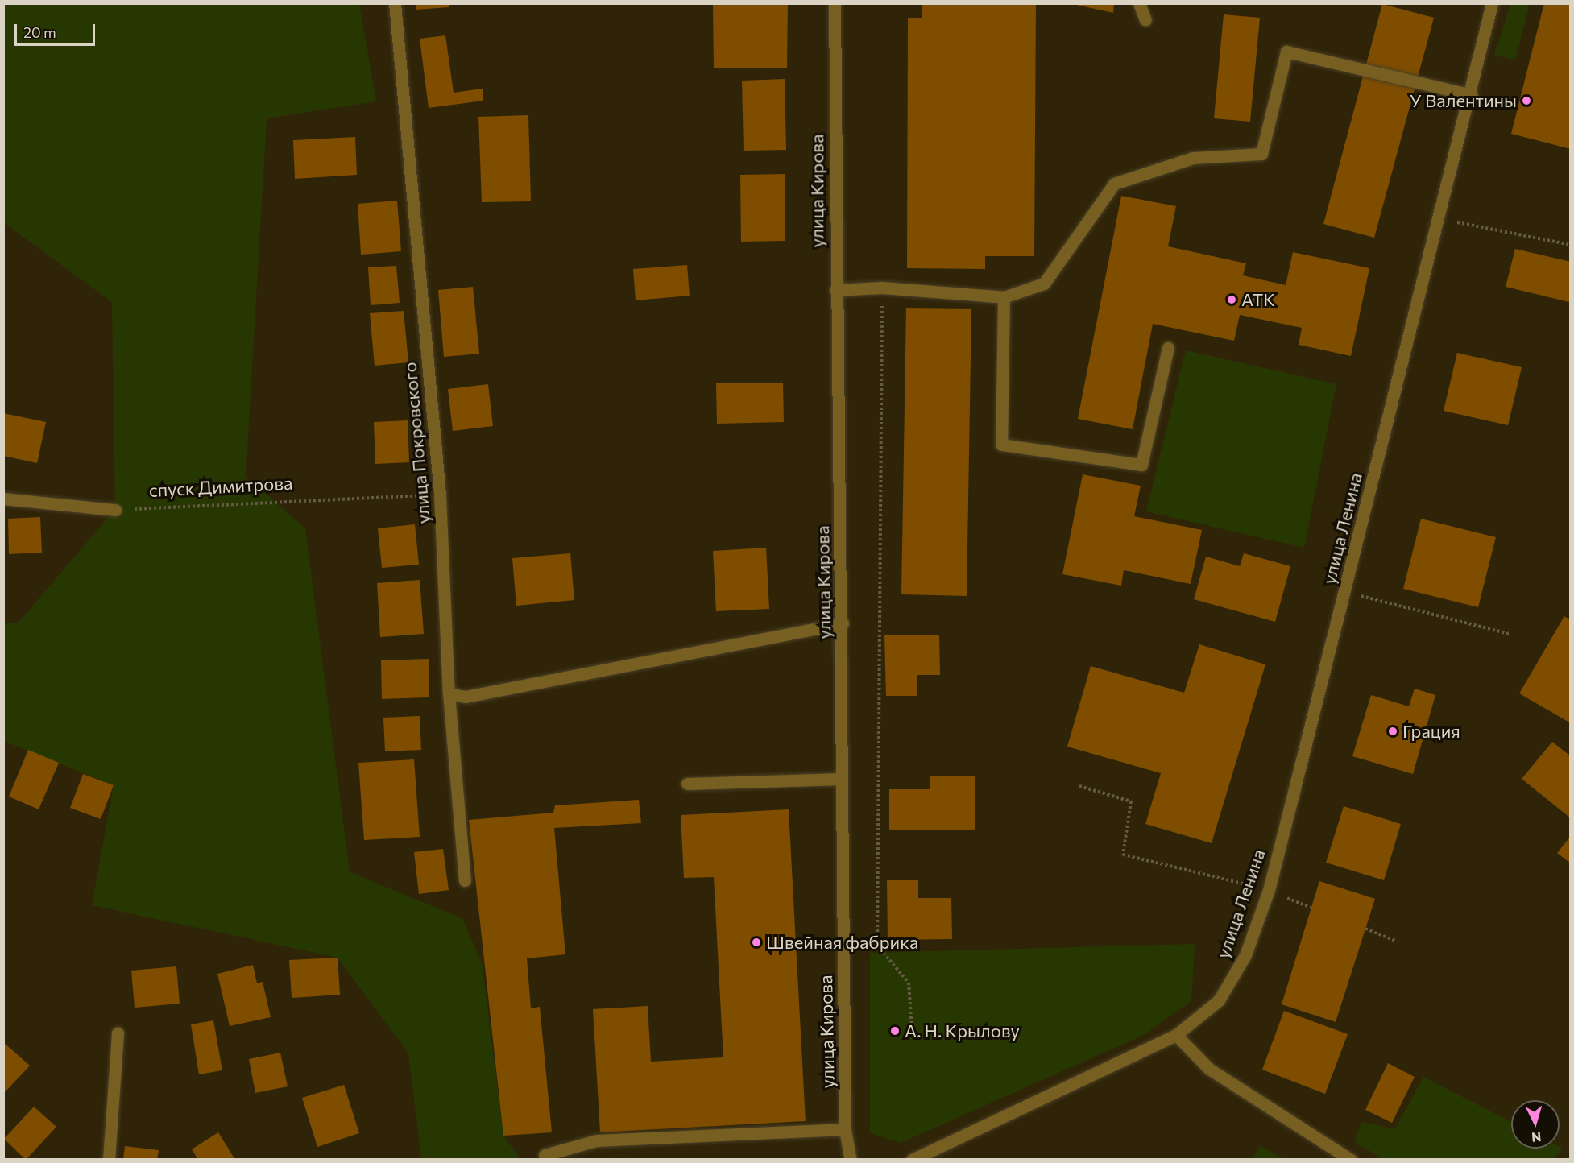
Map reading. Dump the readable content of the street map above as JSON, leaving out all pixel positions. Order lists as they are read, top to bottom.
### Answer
{
  "streets": {
    "street": ["улица Кирова", "улица Покровского", "улица Ленина"],
    "path": ["спуск Димитрова"]
  },
  "crossings": [
    ["улица Покровского", "спуск Димитрова"]
  ],
  "places": [
    "У Валентины",
    "АТК",
    "Грация",
    "Швейная фабрика",
    "А. Н. Крылову"
  ],
  "scale_bar": "20 m",
  "north": "bottom"
}
